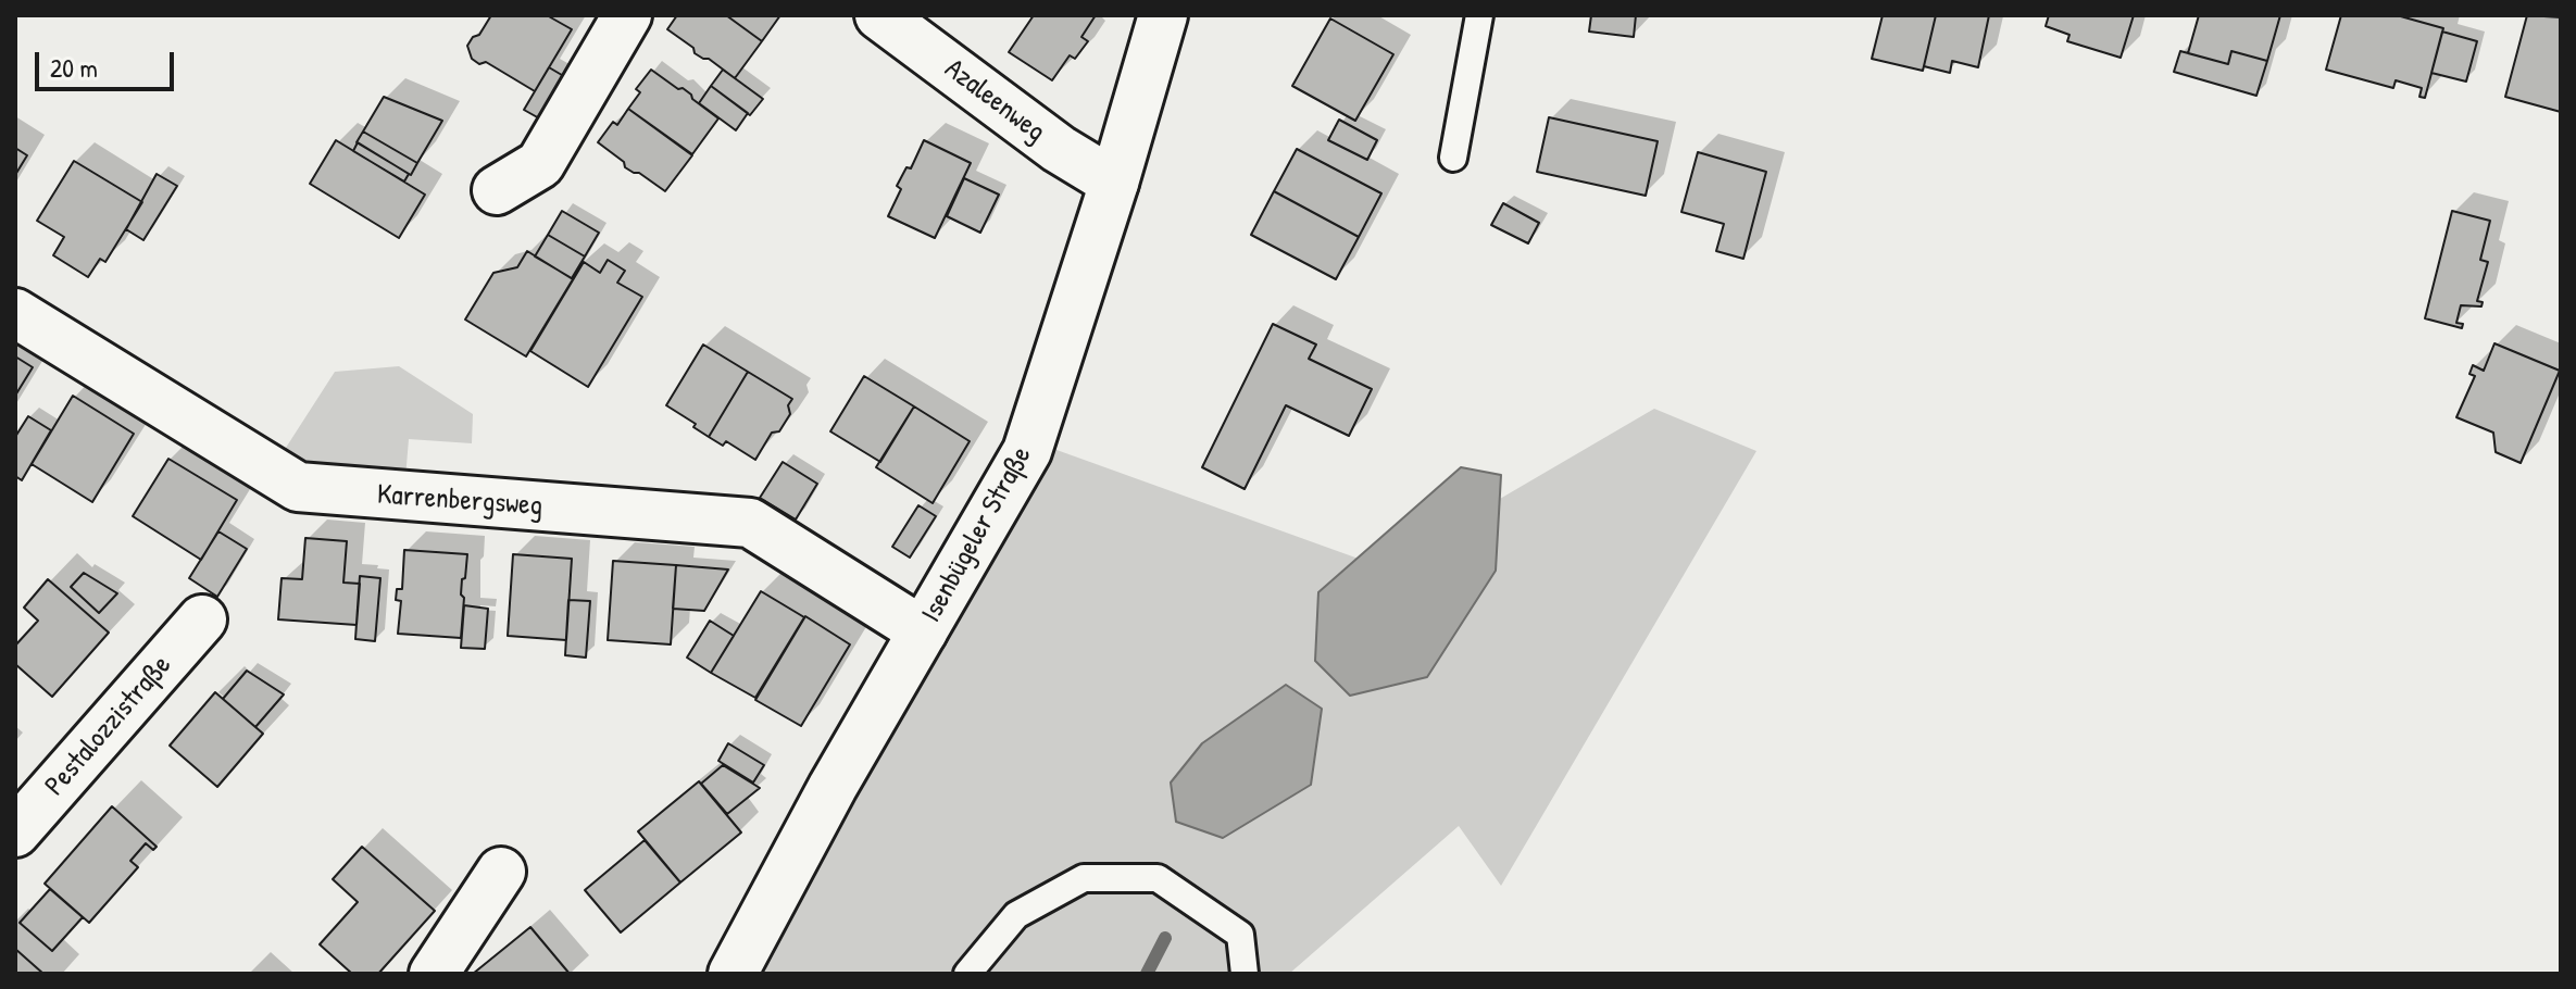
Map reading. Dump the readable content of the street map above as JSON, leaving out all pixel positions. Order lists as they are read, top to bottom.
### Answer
{
  "streets": {
    "street": [
      "Azaleenweg",
      "Karrenbergsweg",
      "Isenbügeler Straße",
      "Pestalozzistraße"
    ]
  },
  "crossings": [
    ["Azaleenweg", "Isenbügeler Straße"],
    ["Karrenbergsweg", "Isenbügeler Straße"]
  ],
  "scale_bar": "20 m"
}
